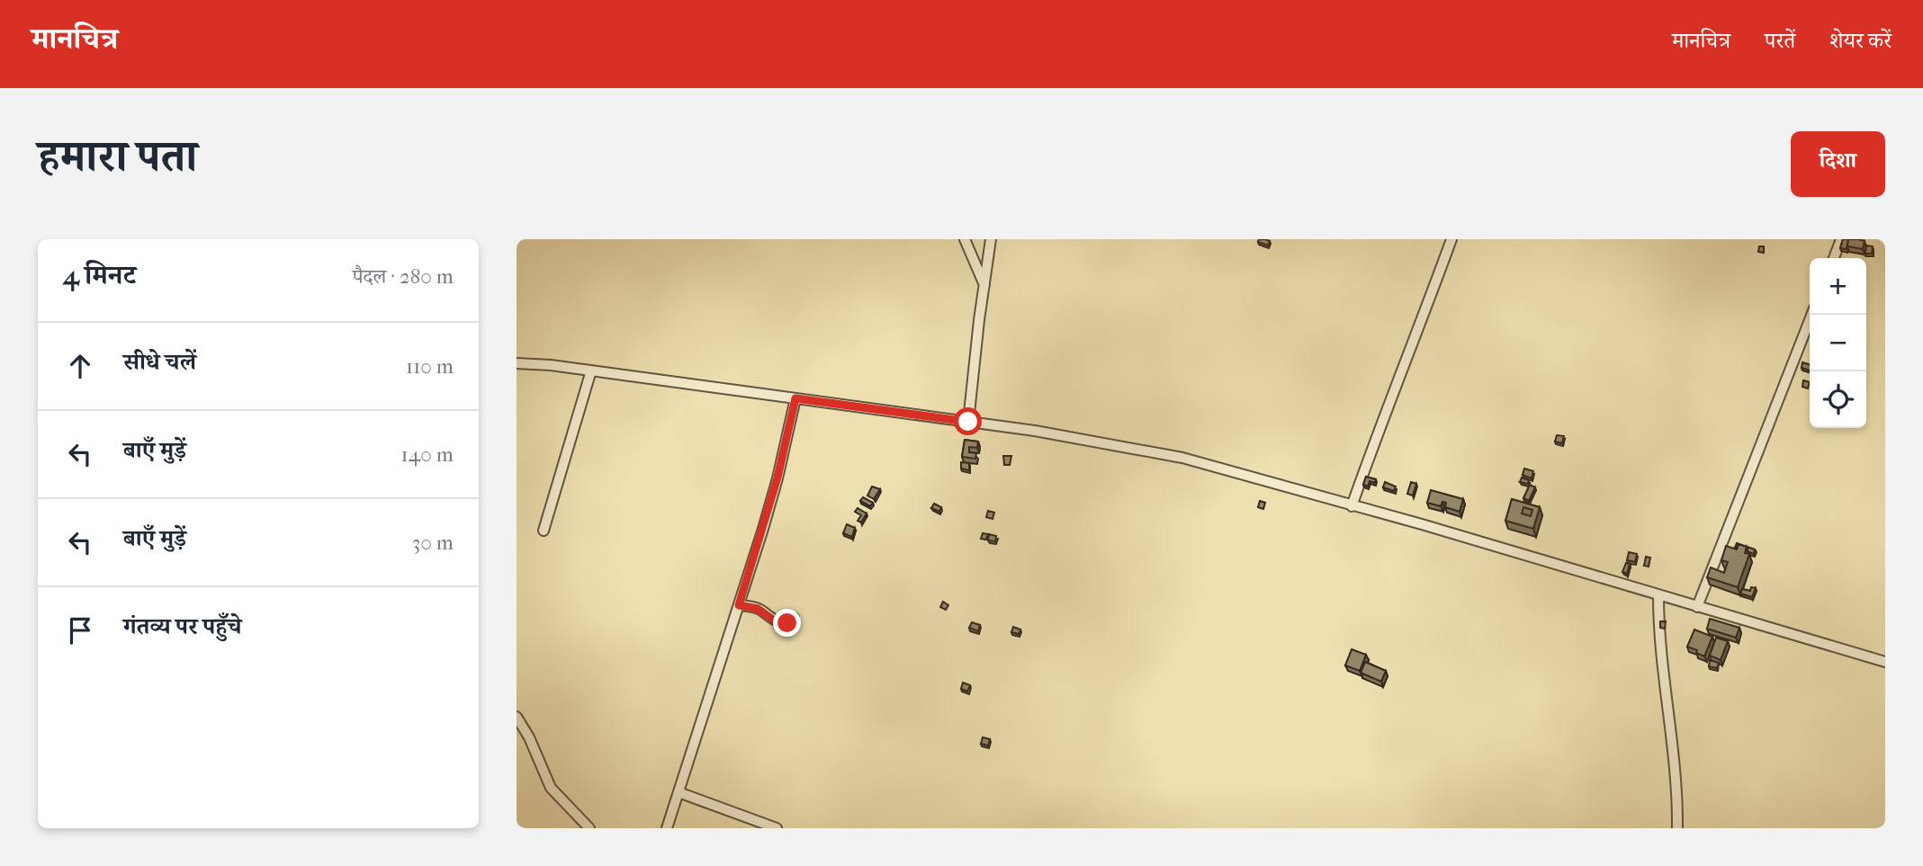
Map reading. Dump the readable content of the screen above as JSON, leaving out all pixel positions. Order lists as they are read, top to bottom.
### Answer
{
  "page": {
    "header": "मानचित्र",
    "nav": ["मानचित्र", "परतें", "शेयर करें"],
    "title": "हमारा पता",
    "buttons": "दिशा",
    "heading": ["4 मिनट", "पैदल · 280 m"],
    "map_buttons": ["+", "−"],
    "list": [
      ["सीधे चलें", "110 m"],
      ["बाएँ मुड़ें", "140 m"],
      ["बाएँ मुड़ें", "30 m"],
      "गंतव्य पर पहुँचे"
    ]
  }
}
